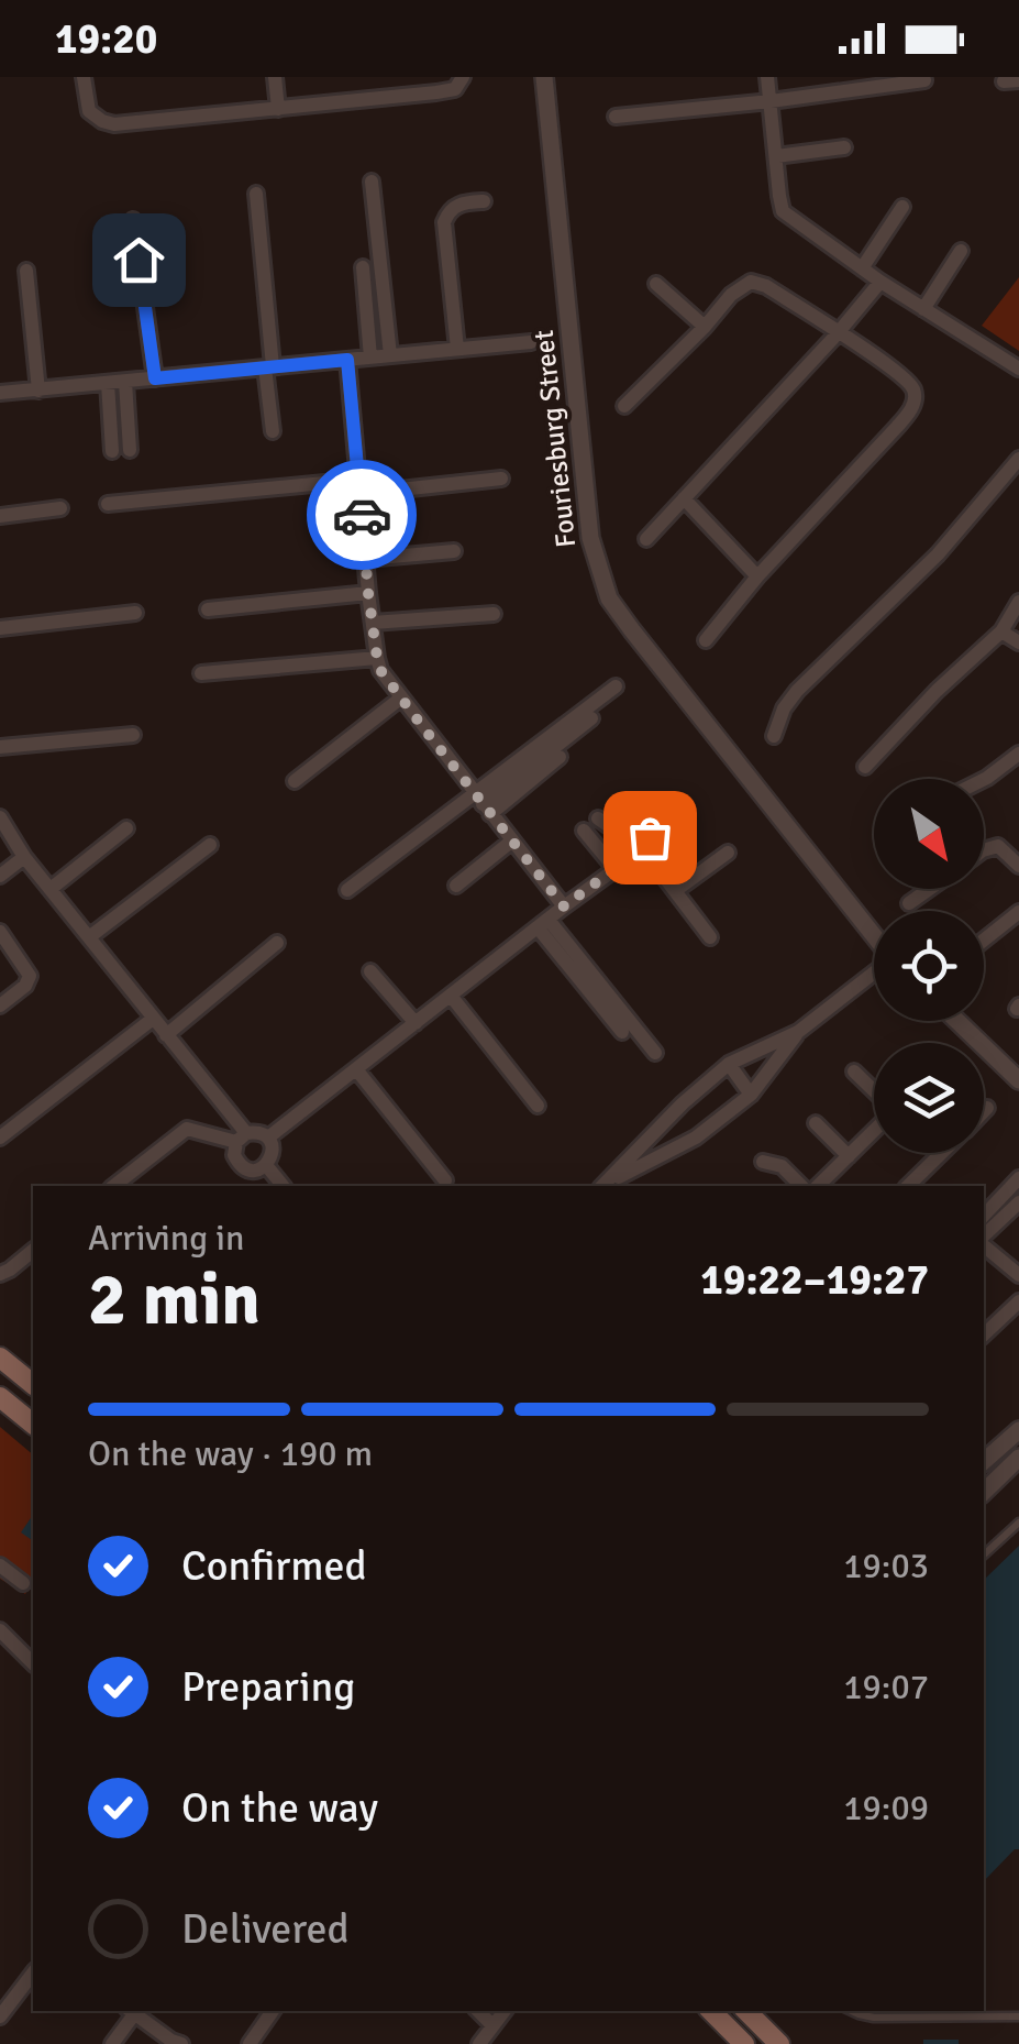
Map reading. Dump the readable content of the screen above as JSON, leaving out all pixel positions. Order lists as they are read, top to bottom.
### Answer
{
  "streets": {
    "street": ["Fouriesburg Street"]
  },
  "north": "bottom right",
  "page": {
    "status": "19:20",
    "heading": ["2 min", "Arriving in", "19:22–19:27"],
    "bar": "On the way · 190 m",
    "list": [
      ["Confirmed", "19:03"],
      ["Preparing", "19:07"],
      ["On the way", "19:09"],
      "Delivered"
    ]
  }
}
